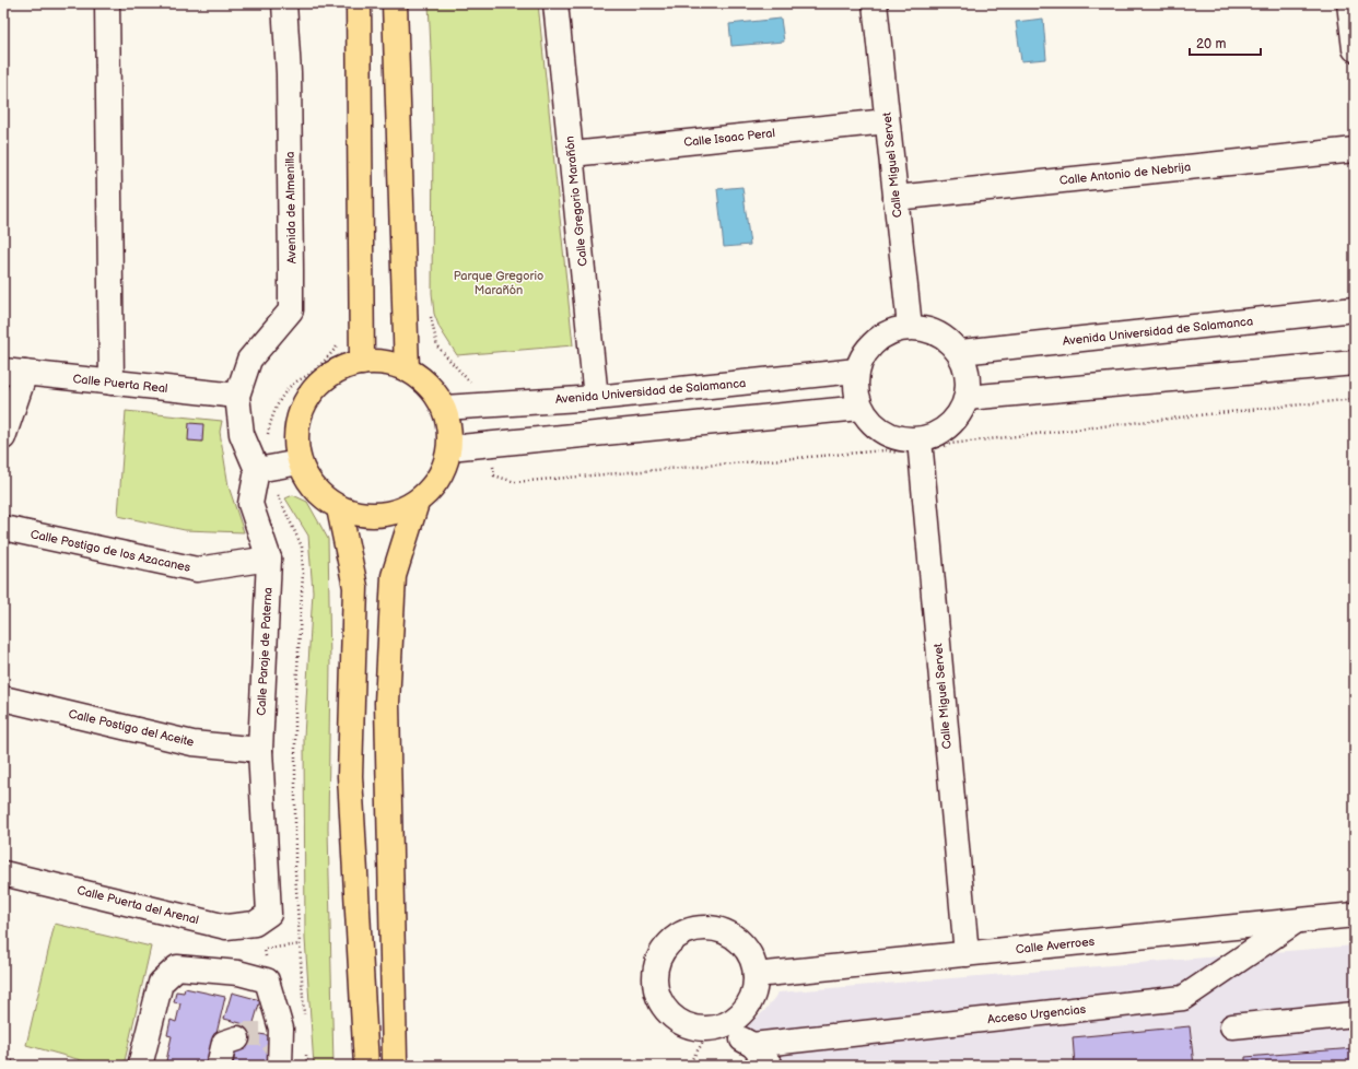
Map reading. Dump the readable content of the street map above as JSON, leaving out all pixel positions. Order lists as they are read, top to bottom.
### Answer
{
  "streets": {
    "street": [
      "Calle Isaac Peral",
      "Calle Miguel Servet",
      "Calle Antonio de Nebrija",
      "Calle Gregorio Marañón",
      "Avenida de Almenilla",
      "Avenida Universidad de Salamanca",
      "Calle Puerta Real",
      "Calle Postigo de los Azacanes",
      "Calle Paraje de Paterna",
      "Calle Postigo del Aceite",
      "Calle Puerta del Arenal",
      "Calle Averroes",
      "Acceso Urgencias"
    ]
  },
  "crossings": [
    ["Calle Isaac Peral", "Calle Miguel Servet"],
    ["Calle Isaac Peral", "Calle Gregorio Marañón"],
    ["Calle Miguel Servet", "Calle Antonio de Nebrija"],
    ["Calle Miguel Servet", "Avenida Universidad de Salamanca"],
    ["Calle Miguel Servet", "Calle Averroes"],
    ["Calle Gregorio Marañón", "Avenida Universidad de Salamanca"],
    ["Avenida de Almenilla", "Calle Puerta Real"],
    ["Calle Postigo de los Azacanes", "Calle Paraje de Paterna"],
    ["Calle Paraje de Paterna", "Calle Postigo del Aceite"],
    ["Calle Paraje de Paterna", "Calle Puerta del Arenal"],
    ["Calle Averroes", "Acceso Urgencias"]
  ],
  "parks": ["Parque Gregorio Marañón"],
  "scale_bar": "20 m"
}
